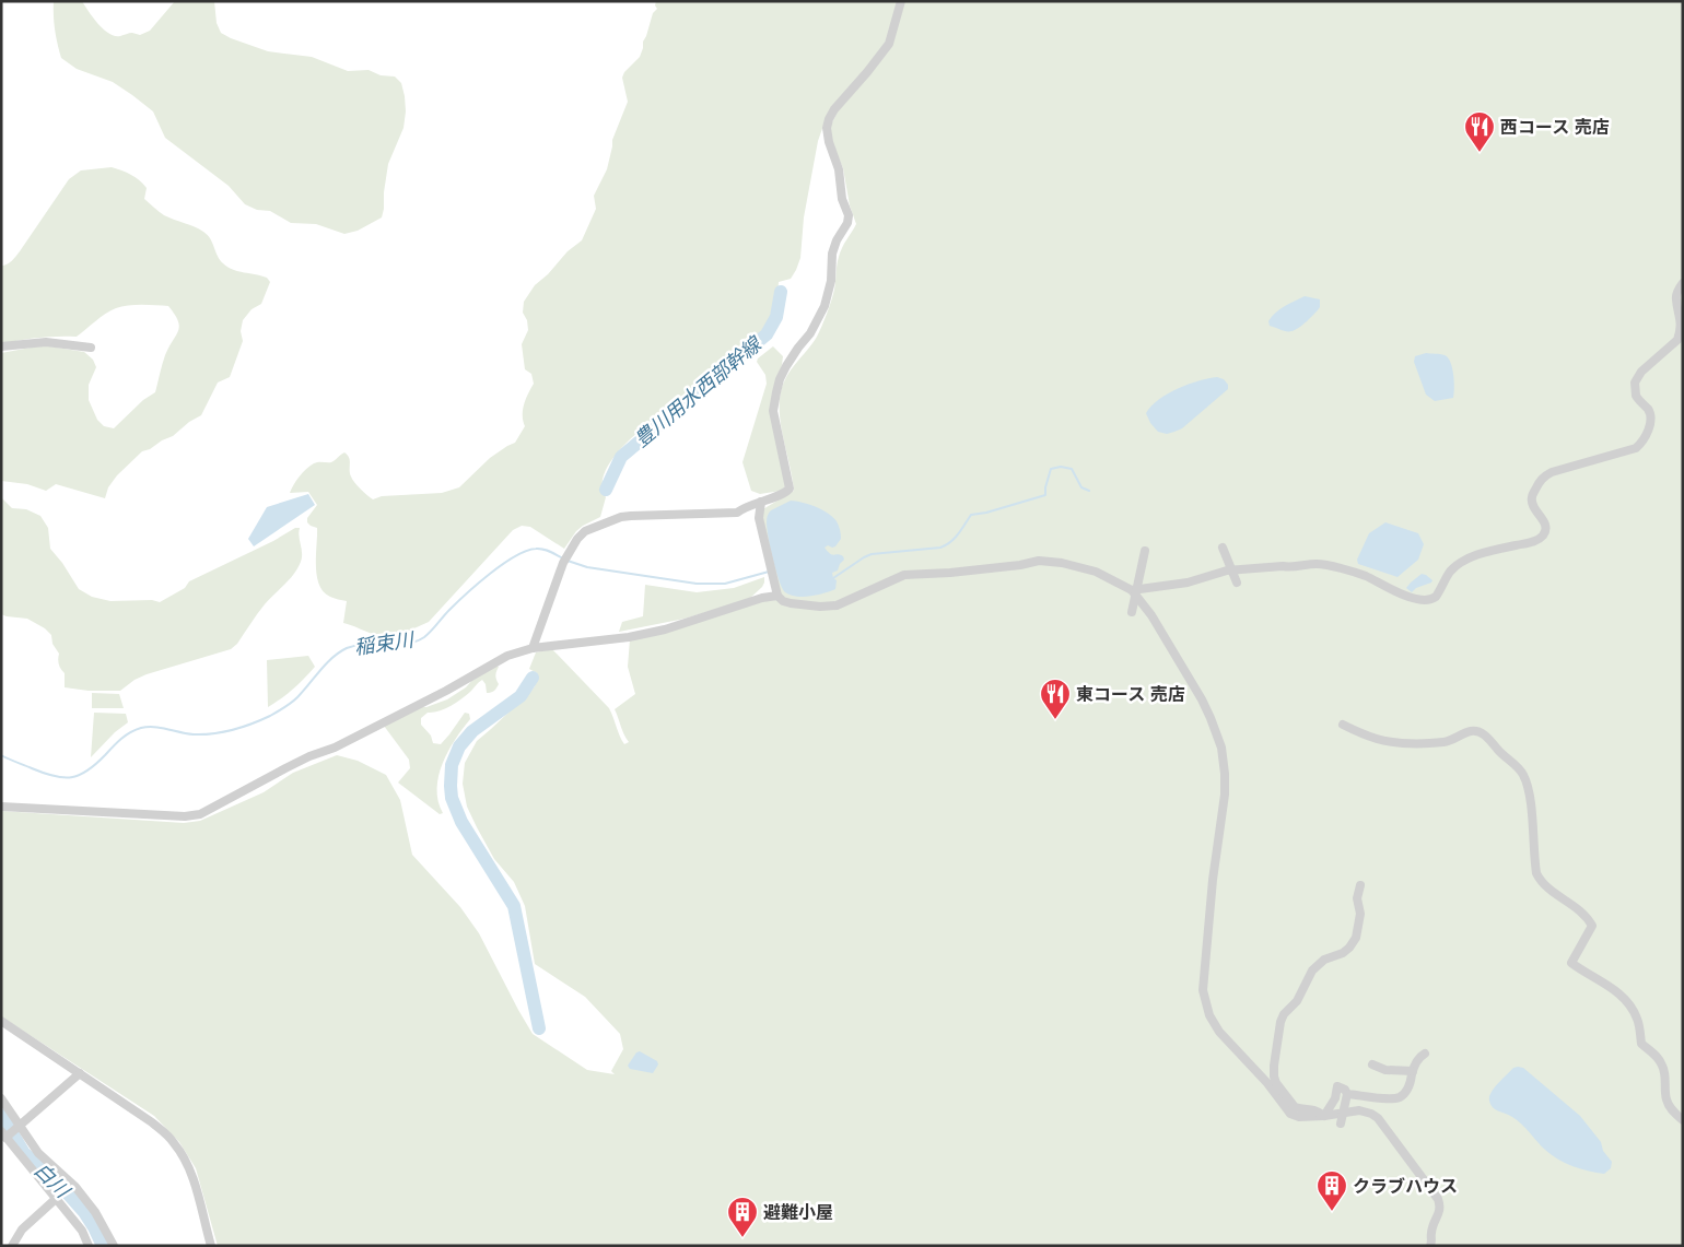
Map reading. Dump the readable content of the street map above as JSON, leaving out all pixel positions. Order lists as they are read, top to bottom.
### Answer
{
  "water": ["豊川用水西部幹線", "稲束川", "白川"],
  "places": {
    "restaurant": ["西コース 売店", "東コース 売店"],
    "building": ["クラブハウス", "避難小屋"]
  }
}
